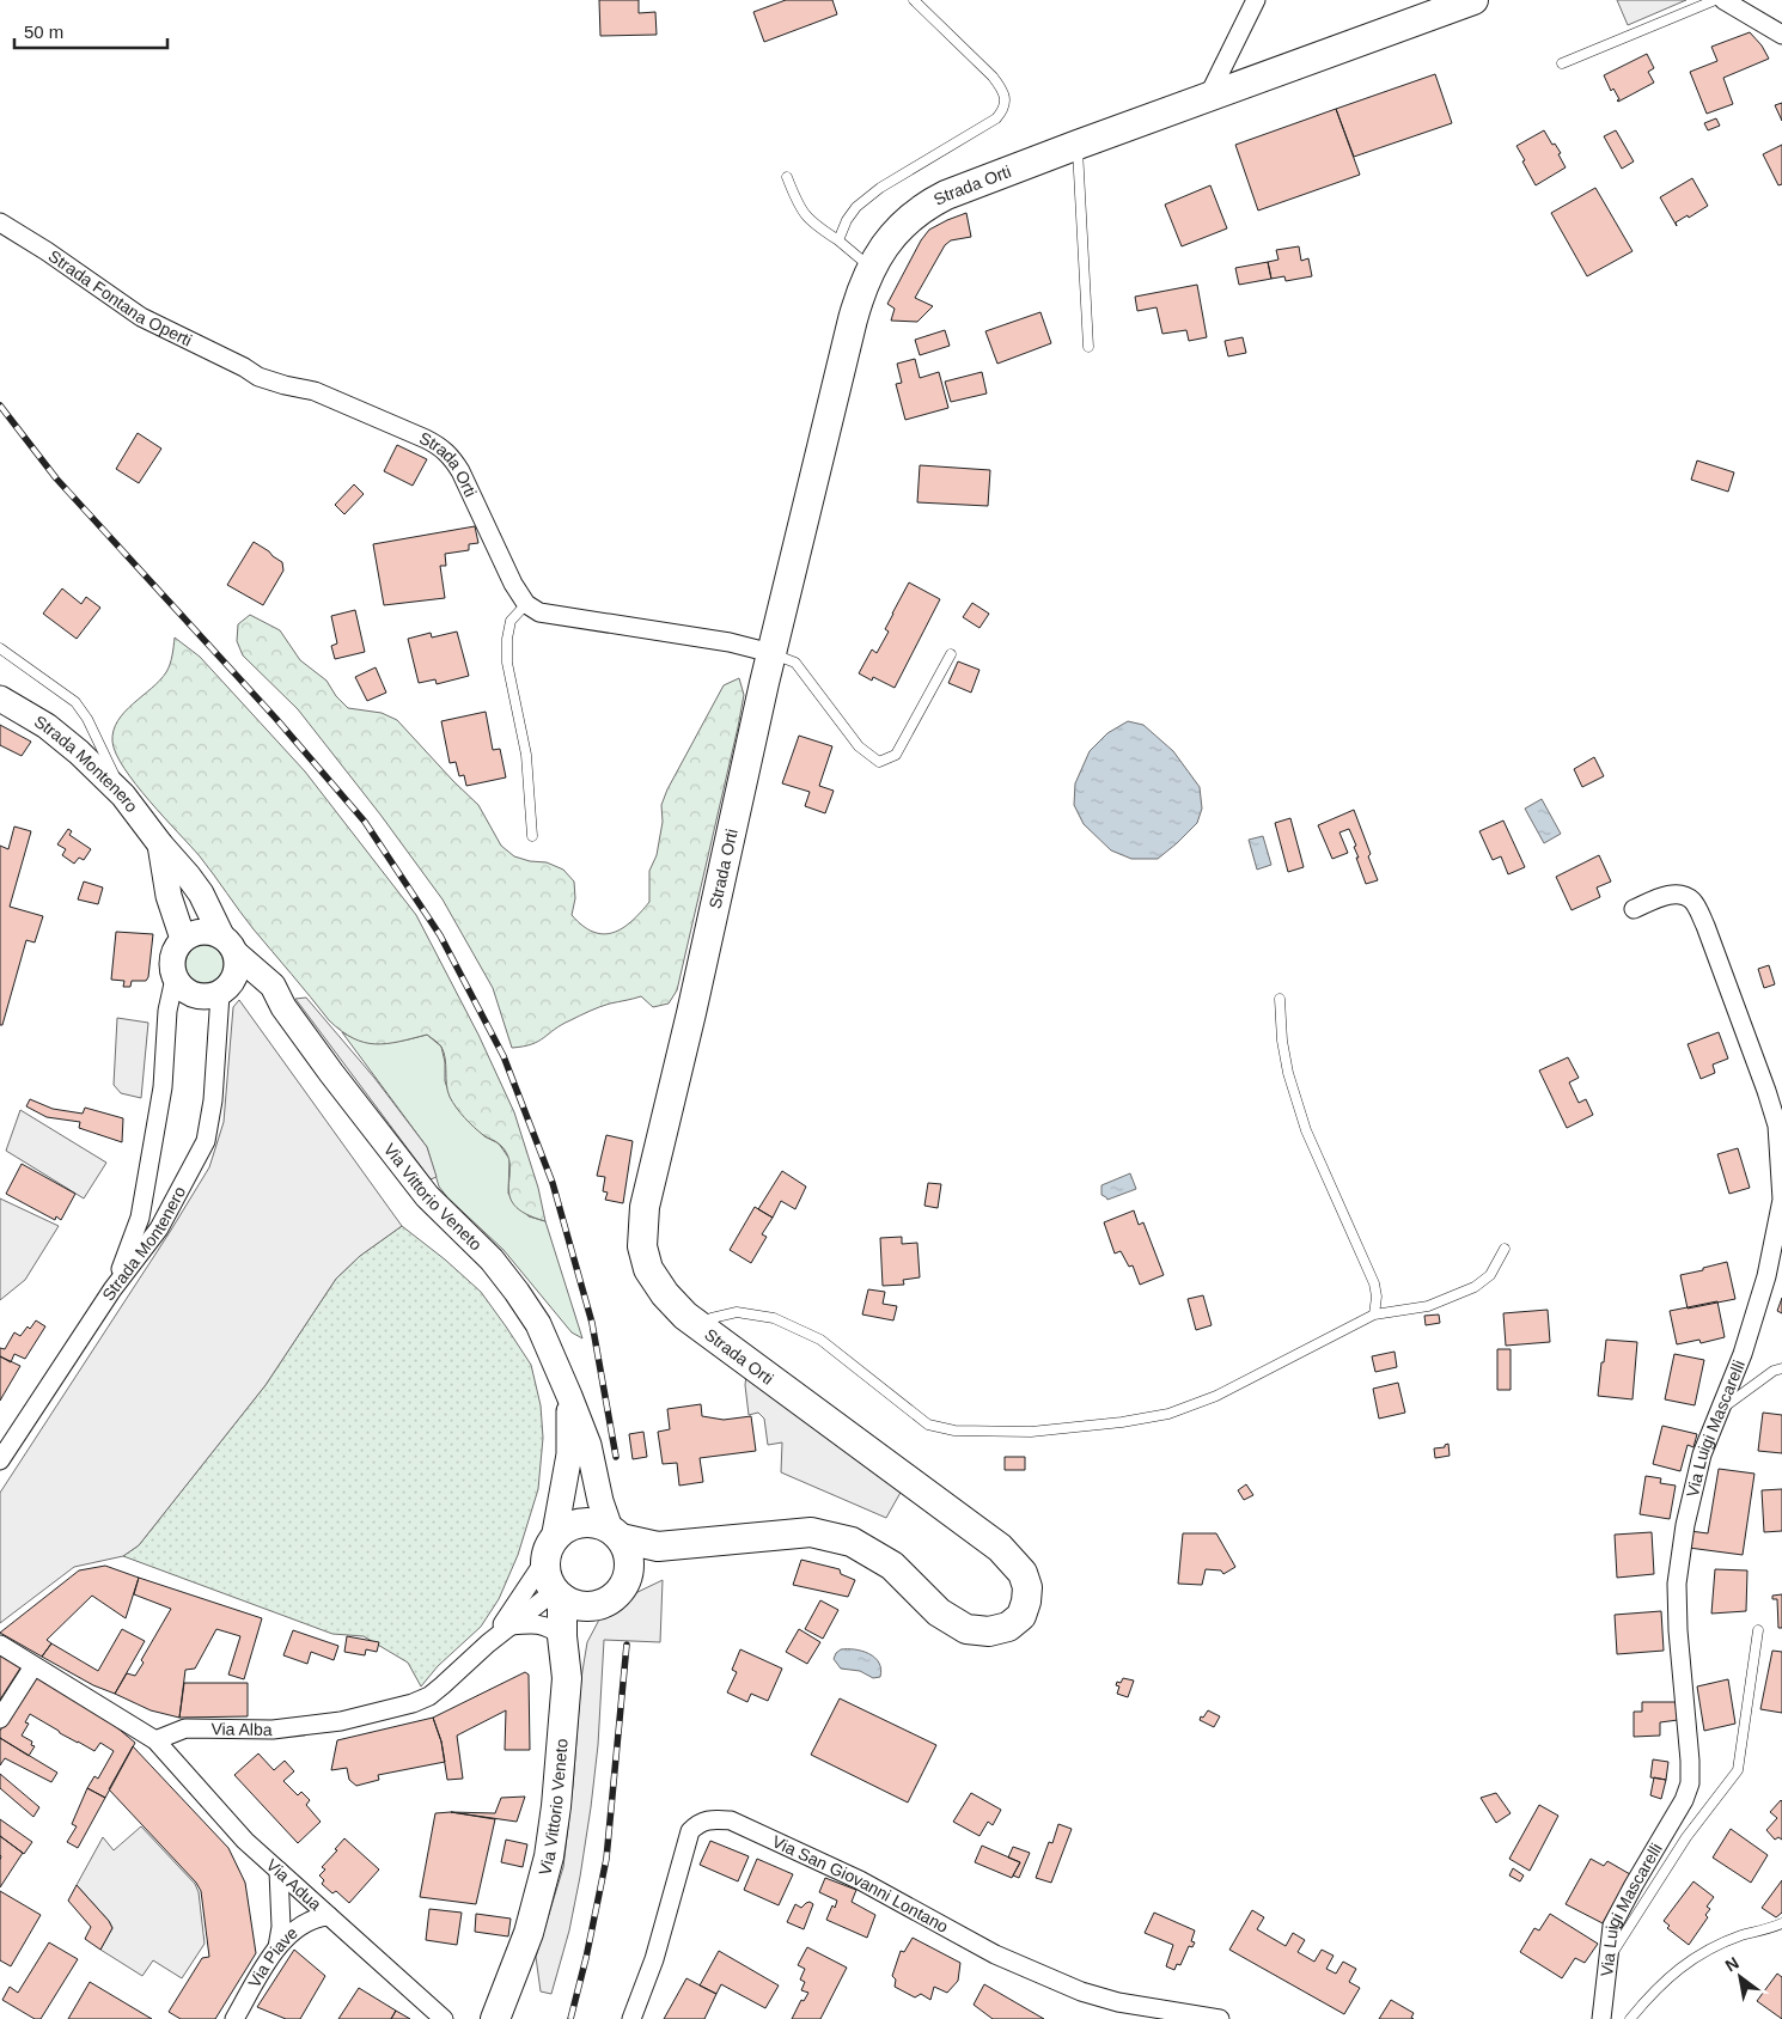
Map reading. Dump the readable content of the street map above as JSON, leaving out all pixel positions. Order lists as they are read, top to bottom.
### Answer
{
  "streets": {
    "main road": ["Strada Orti", "Strada Montenero", "Via Vittorio Veneto"],
    "street": [
      "Strada Fontana Operti",
      "Via Luigi Mascarelli",
      "Via Alba",
      "Via Adua",
      "Via San Giovanni Lontano",
      "Via Piave"
    ]
  },
  "crossings": [
    ["Strada Orti", "Strada Fontana Operti"],
    ["Strada Orti", "Via Vittorio Veneto"],
    ["Strada Orti", "Via Alba"],
    ["Strada Montenero", "Via Vittorio Veneto"],
    ["Via Vittorio Veneto", "Via Alba"],
    ["Via Alba", "Via Adua"],
    ["Via Adua", "Via Piave"]
  ],
  "scale_bar": "50 m",
  "north": "top left"
}
